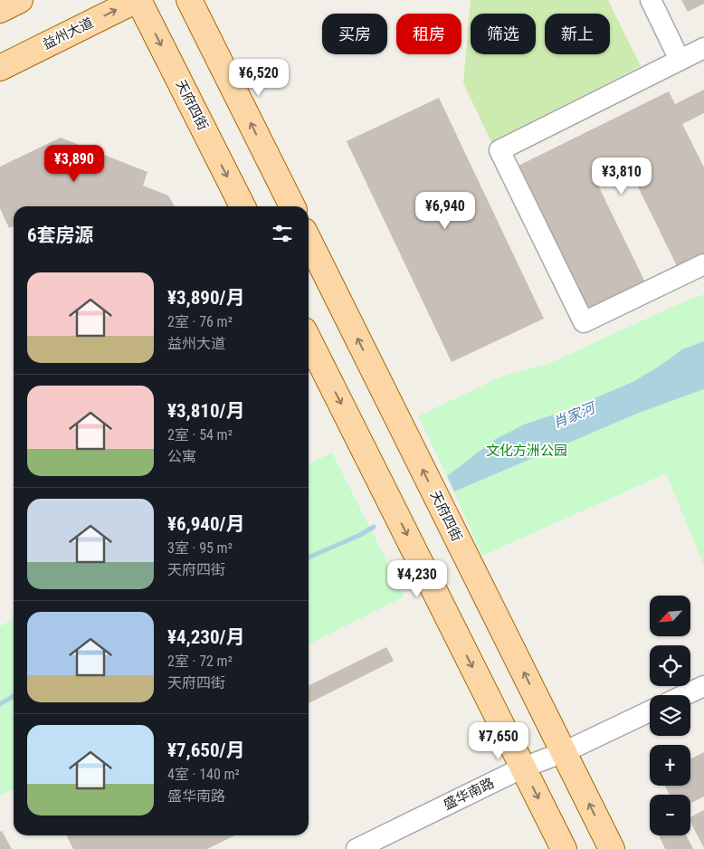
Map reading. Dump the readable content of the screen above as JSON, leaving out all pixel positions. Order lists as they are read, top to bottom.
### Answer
{
  "streets": {
    "main road": ["益州大道", "天府四街"],
    "street": ["盛华南路"]
  },
  "crossings": [
    ["益州大道", "天府四街"],
    ["天府四街", "盛华南路"]
  ],
  "one_way": ["益州大道"],
  "water": ["肖家河"],
  "parks": ["文化方洲公园"],
  "north": "bottom left",
  "page": {
    "chip": [
      "买房",
      "租房",
      "筛选",
      "新上"
    ],
    "price": [
      "¥6,520",
      "¥3,890",
      "¥3,810",
      "¥6,940",
      "¥4,230",
      "¥7,650"
    ],
    "heading": "6套房源",
    "list": [
      {
        "name": "¥3,890/月",
        "note": "2室 · 76 m² · 益州大道"
      },
      {
        "name": "¥3,810/月",
        "note": "2室 · 54 m² · 公寓"
      },
      {
        "name": "¥6,940/月",
        "note": "3室 · 95 m² · 天府四街"
      },
      {
        "name": "¥4,230/月",
        "note": "2室 · 72 m² · 天府四街"
      },
      {
        "name": "¥7,650/月",
        "note": "4室 · 140 m² · 盛华南路"
      }
    ],
    "map_buttons": ["+", "−"]
  }
}
